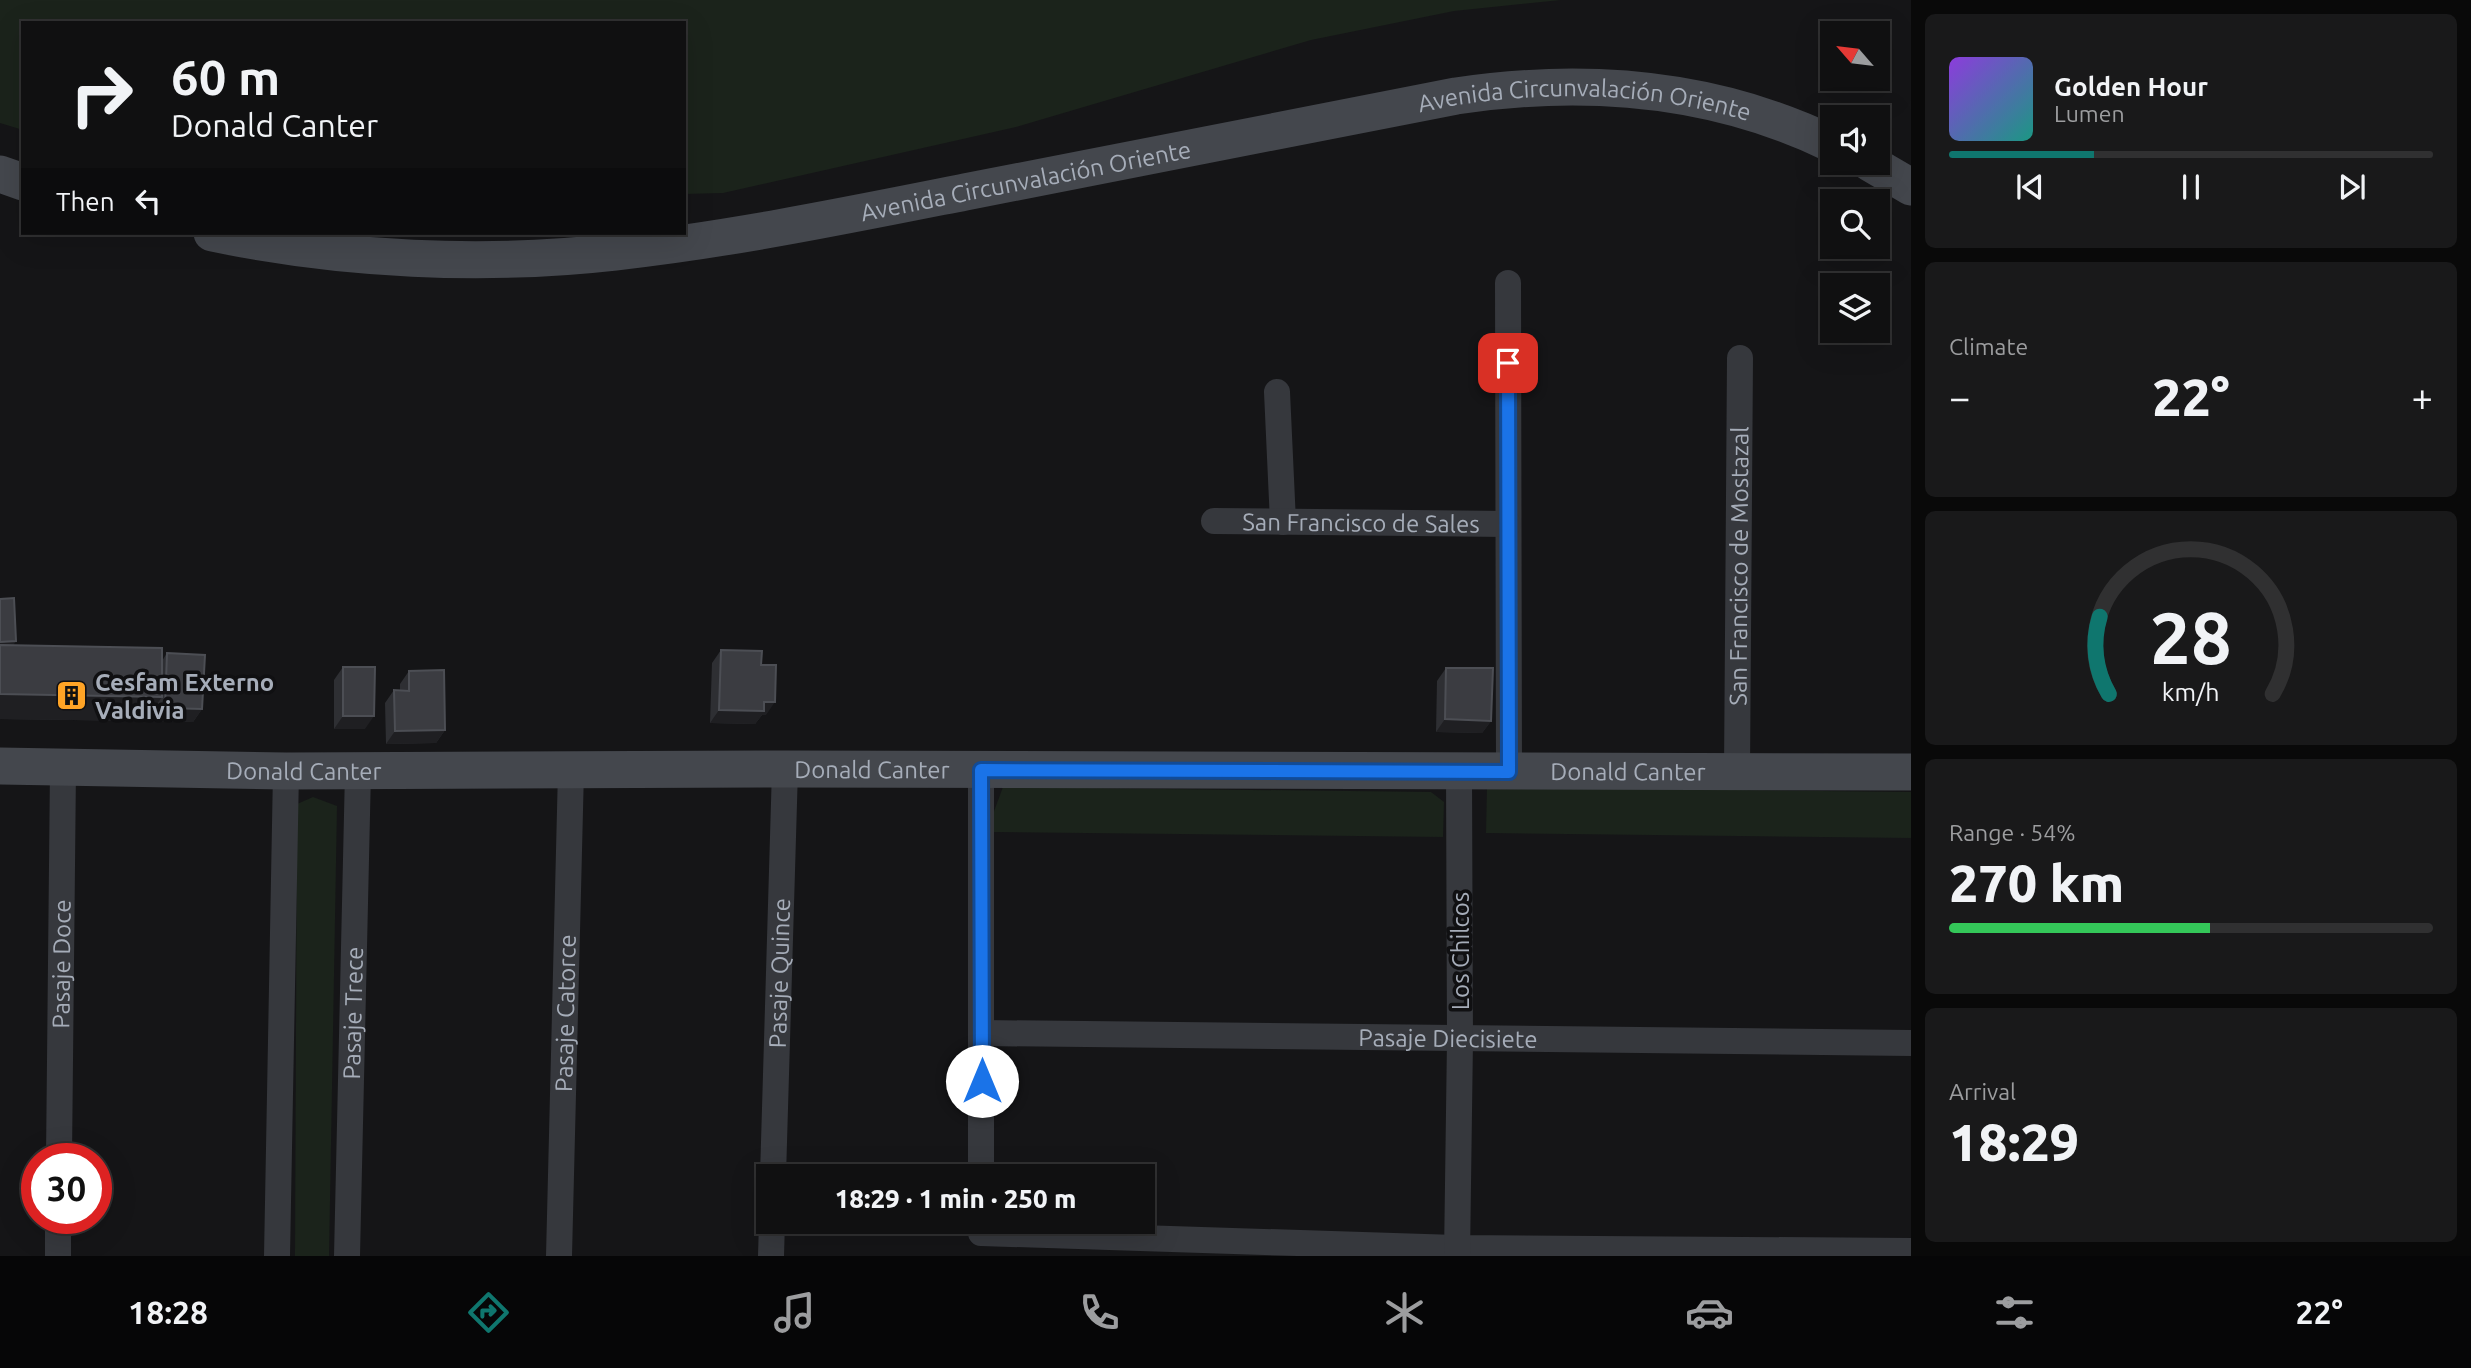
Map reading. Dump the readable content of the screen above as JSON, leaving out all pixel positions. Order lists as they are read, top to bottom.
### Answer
{
  "streets": {
    "street": [
      "Avenida Circunvalación Oriente",
      "San Francisco de Sales",
      "San Francisco de Mostazal",
      "Donald Canter",
      "Los Chilcos",
      "Pasaje Doce",
      "Pasaje Quince",
      "Pasaje Trece",
      "Pasaje Catorce",
      "Pasaje Diecisiete"
    ]
  },
  "crossings": [
    ["San Francisco de Mostazal", "Donald Canter"],
    ["Donald Canter", "Los Chilcos"],
    ["Donald Canter", "Pasaje Doce"],
    ["Donald Canter", "Pasaje Quince"],
    ["Donald Canter", "Pasaje Trece"],
    ["Donald Canter", "Pasaje Catorce"],
    ["Los Chilcos", "Pasaje Diecisiete"]
  ],
  "places": {
    "building": ["Cesfam Externo Valdivia"]
  },
  "north": "top left",
  "page": {
    "turn": ["60 m", "Donald Canter"],
    "song": ["Golden Hour", "Lumen"],
    "then": "Then",
    "tile": [
      "Climate",
      ["Range · 54%", "270 km"],
      ["Arrival", "18:29"]
    ],
    "heat": ["−", "22°", "+"],
    "limit": "30",
    "trip": "18:29 · 1 min · 250 m",
    "tabs": ["18:28", "22°"],
    "gauge": ["28", "km/h"]
  }
}
